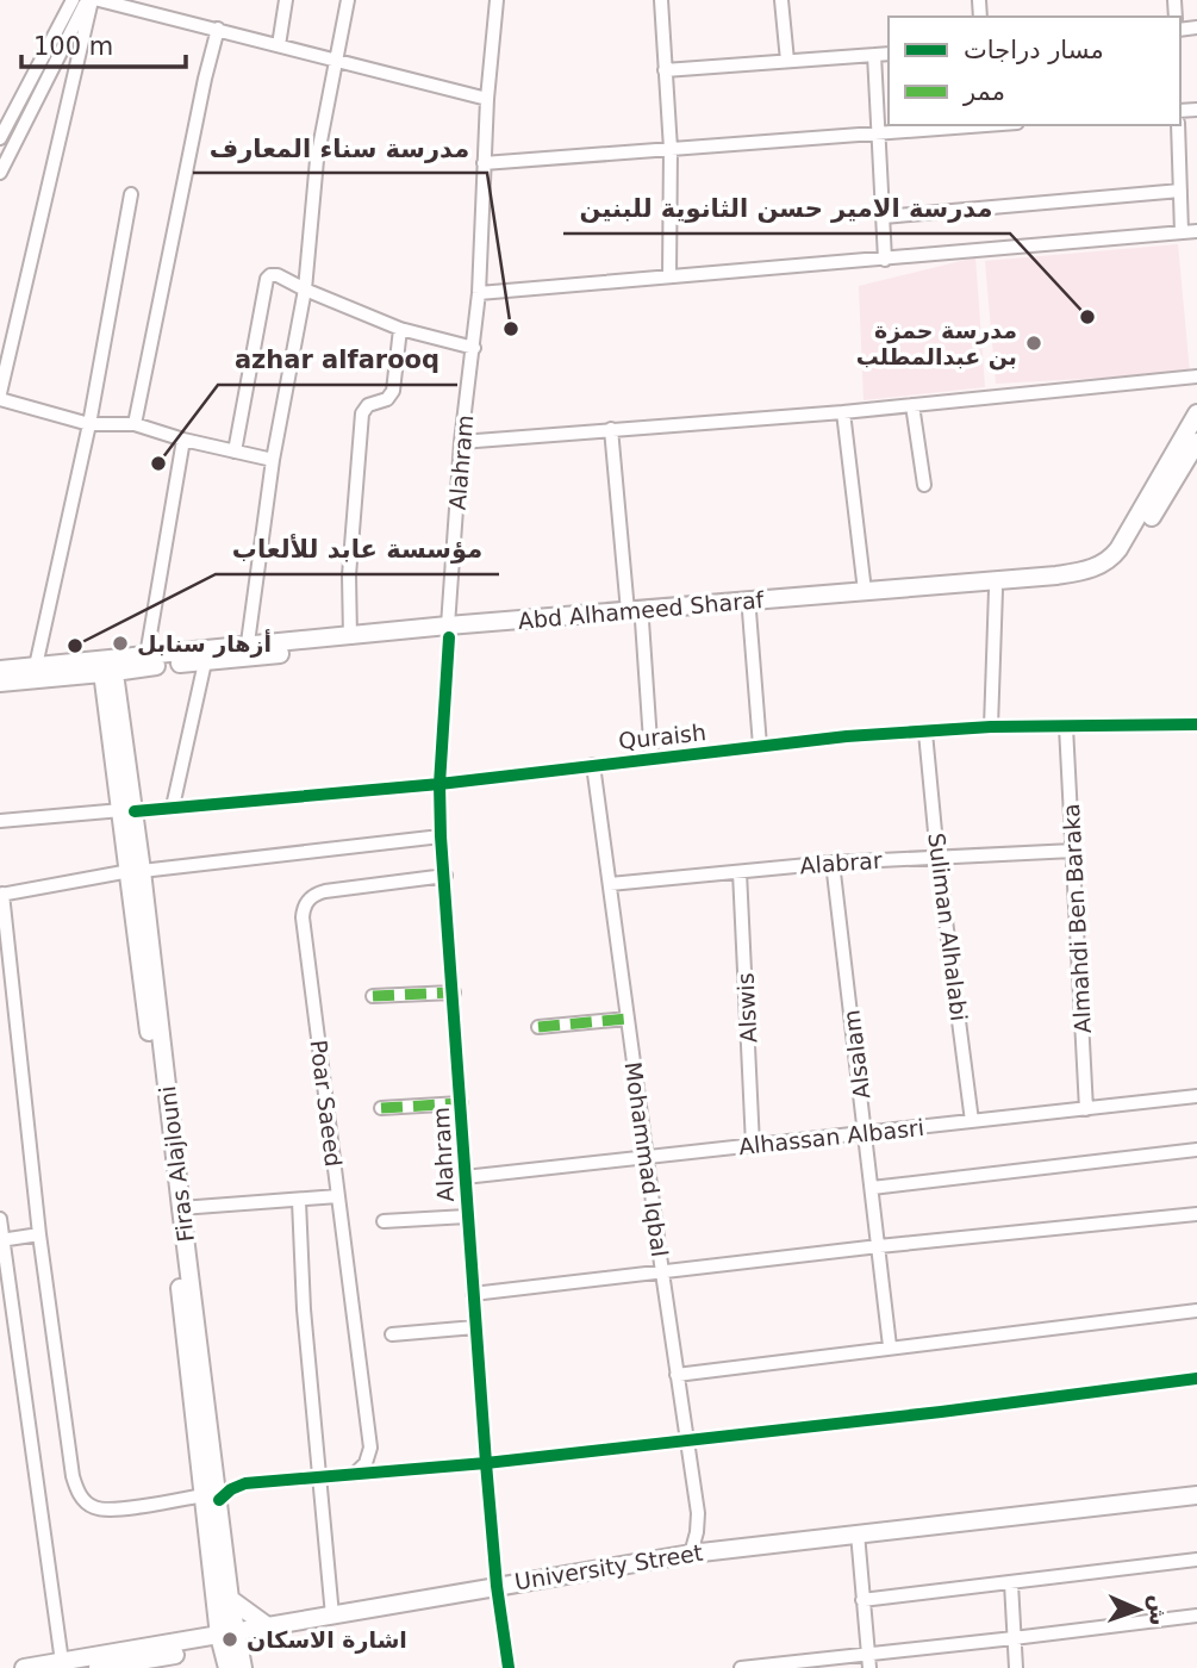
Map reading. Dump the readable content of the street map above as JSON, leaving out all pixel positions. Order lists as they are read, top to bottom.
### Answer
{
  "streets": {
    "main road": ["Abd Alhameed Sharaf", "Firas Alajlouni", "University Street"],
    "street": [
      "Alahram",
      "Quraish",
      "Alabrar",
      "Almahdi Ben Baraka",
      "Suliman Alhalabi",
      "Alswis",
      "Alsalam",
      "Poar Saeed",
      "Alhassan Albasri",
      "Mohammad Iqbal"
    ]
  },
  "crossings": [
    ["Alahram", "Abd Alhameed Sharaf"],
    ["Alahram", "Quraish"],
    ["Alahram", "Poar Saeed"],
    ["Alahram", "Alhassan Albasri"],
    ["Alahram", "University Street"],
    ["Abd Alhameed Sharaf", "Firas Alajlouni"],
    ["Quraish", "Almahdi Ben Baraka"],
    ["Quraish", "Suliman Alhalabi"],
    ["Quraish", "Mohammad Iqbal"],
    ["Quraish", "Firas Alajlouni"],
    ["Alabrar", "Almahdi Ben Baraka"],
    ["Alabrar", "Suliman Alhalabi"],
    ["Alabrar", "Alswis"],
    ["Alabrar", "Alsalam"],
    ["Alabrar", "Mohammad Iqbal"],
    ["Almahdi Ben Baraka", "Alhassan Albasri"],
    ["Suliman Alhalabi", "Alhassan Albasri"],
    ["Alswis", "Alhassan Albasri"],
    ["Alsalam", "Alhassan Albasri"],
    ["Alhassan Albasri", "Mohammad Iqbal"],
    ["Mohammad Iqbal", "University Street"],
    ["Firas Alajlouni", "University Street"]
  ],
  "places": [
    "مدرسة الامير حسن الثانوية للبنين",
    "مدرسة سناء المعارف",
    "مدرسة حمزة بن عبدالمطلب",
    "azhar alfarooq",
    "أزهار سنابل",
    "مؤسسة عابد للألعاب",
    "اشارة الاسكان"
  ],
  "legend": ["مسار دراجات", "ممر"],
  "scale_bar": "100 m",
  "north": "right"
}
